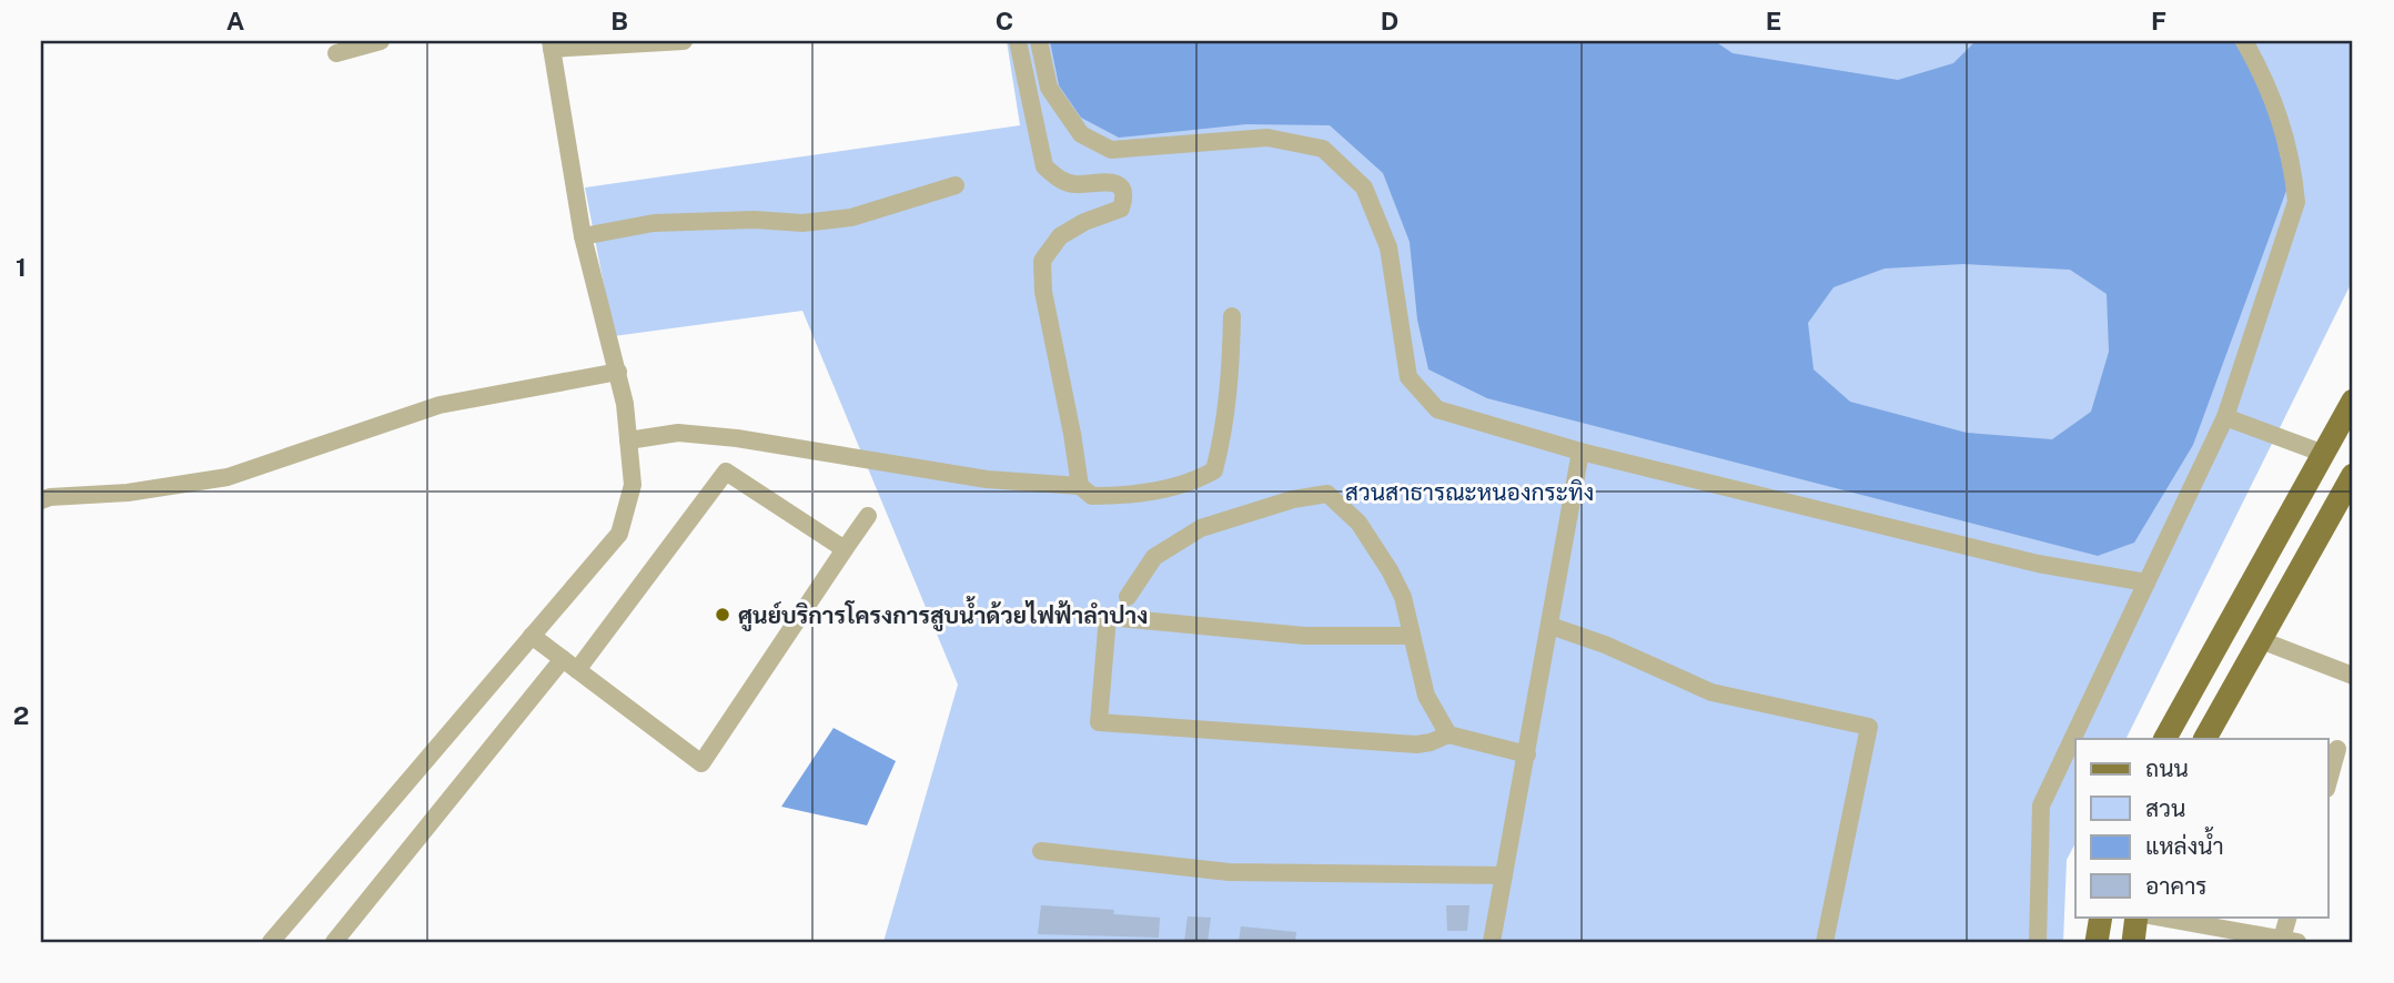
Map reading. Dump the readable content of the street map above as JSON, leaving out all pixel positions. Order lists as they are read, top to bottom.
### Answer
{
  "parks": ["สวนสาธารณะหนองกระทิง"],
  "places": ["ศูนย์บริการโครงการสูบน้ำด้วยไฟฟ้าลําปาง"],
  "legend": [
    "ถนน",
    "สวน",
    "แหล่งน้ำ",
    "อาคาร"
  ],
  "grid": {
    "columns": [
      "A",
      "B",
      "C",
      "D",
      "E",
      "F"
    ],
    "rows": ["1", "2"]
  }
}
